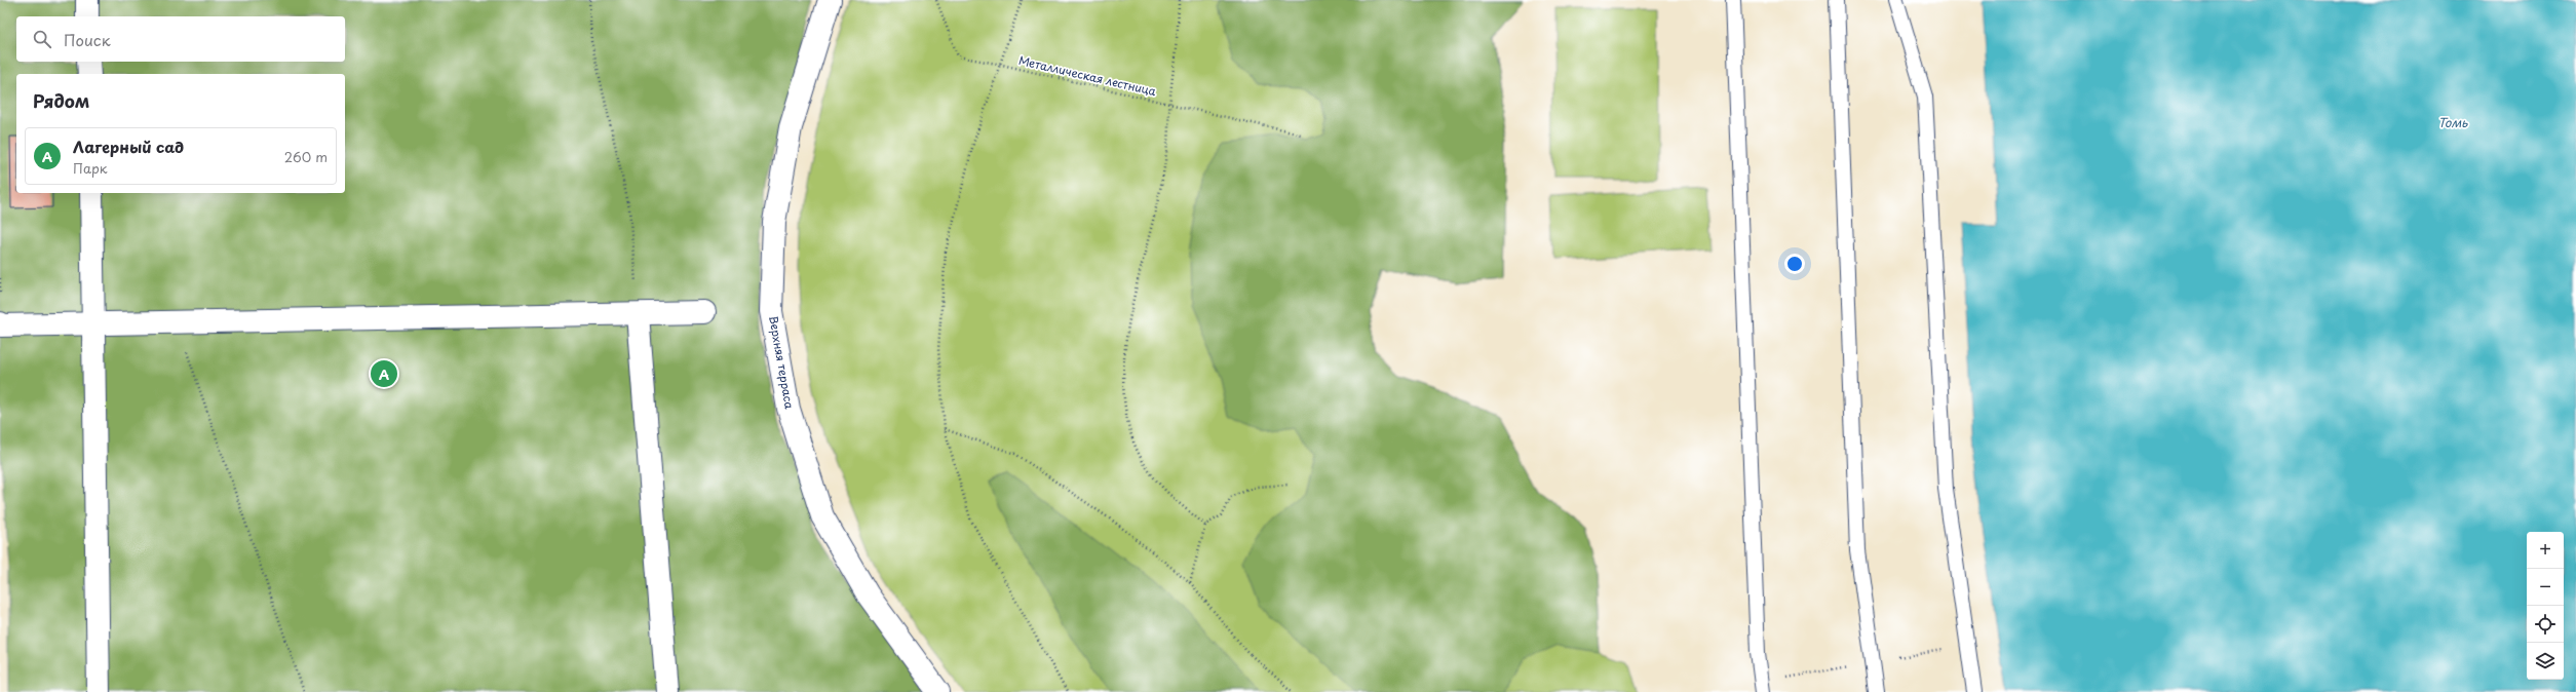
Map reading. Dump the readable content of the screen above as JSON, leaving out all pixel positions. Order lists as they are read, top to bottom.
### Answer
{
  "streets": {
    "street": ["Верхняя терраса"],
    "path": ["Металлическая лестница"]
  },
  "water": ["Томь"],
  "page": {
    "search": "Поиск",
    "heading": "Рядом",
    "list": [
      {
        "mark": "A",
        "name": "Лагерный сад",
        "note": "Парк",
        "value": "260 m"
      }
    ],
    "pins": "A",
    "map_buttons": ["+", "−"]
  }
}
